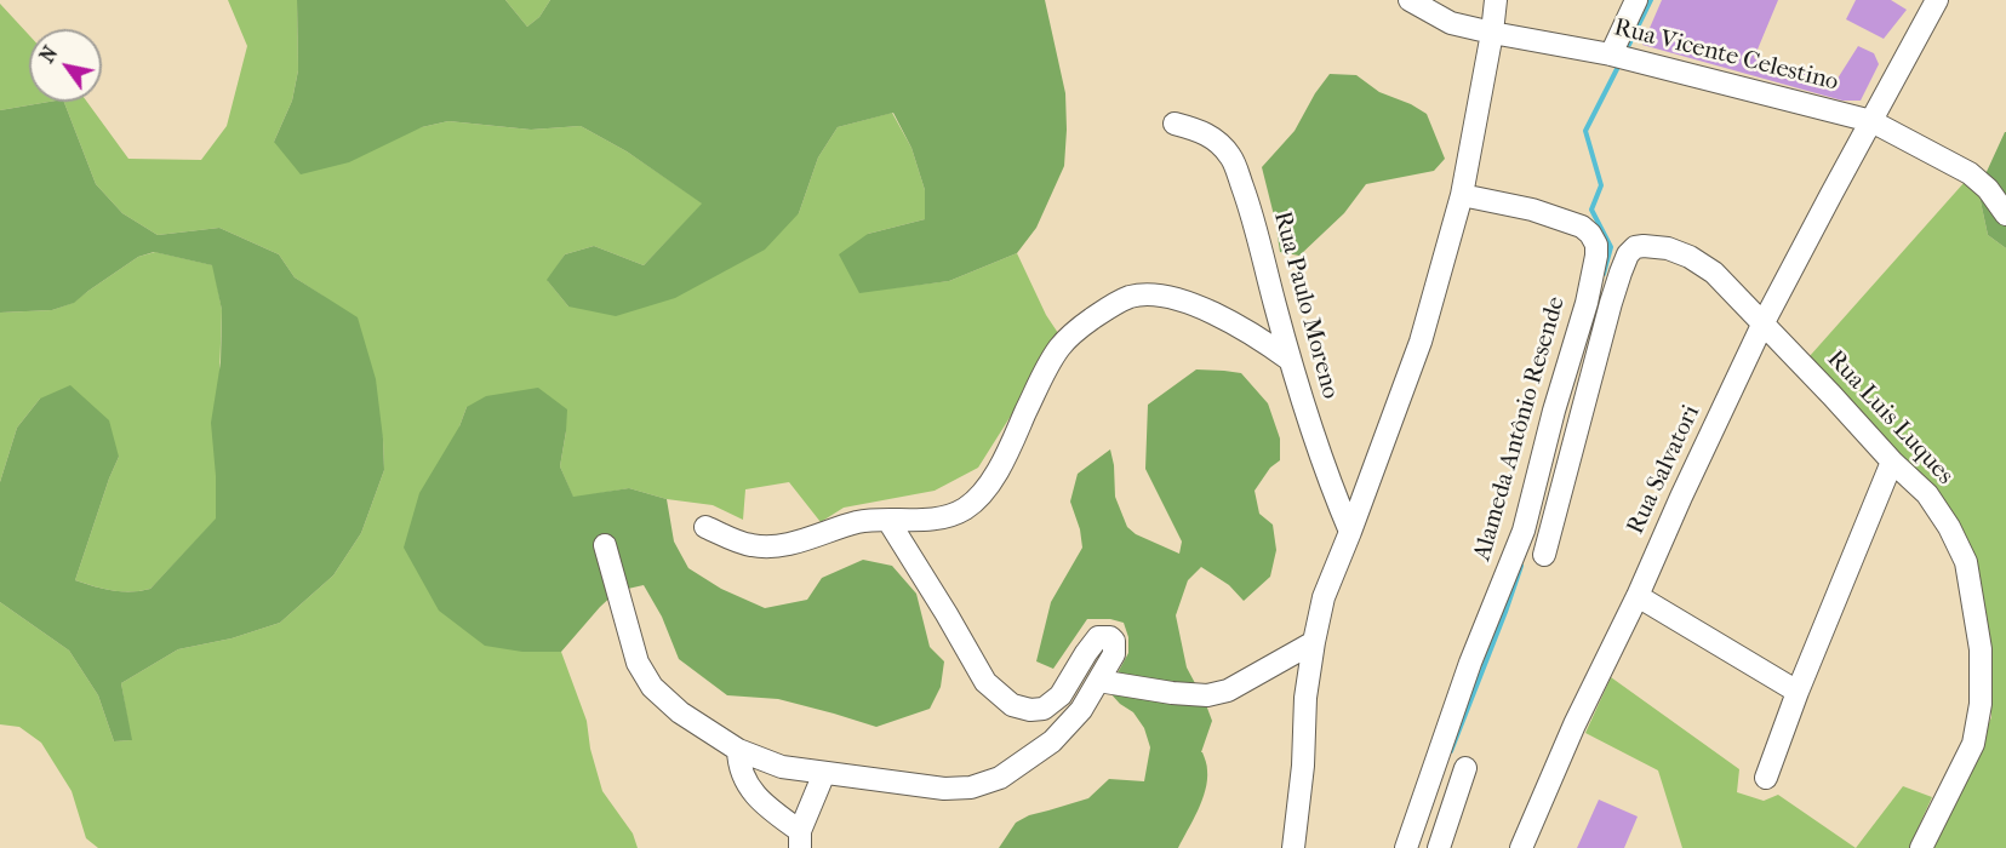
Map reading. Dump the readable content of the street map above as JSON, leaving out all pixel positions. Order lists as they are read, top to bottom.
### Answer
{
  "streets": {
    "street": [
      "Rua Vicente Celestino",
      "Rua Paulo Moreno",
      "Rua Luis Luques",
      "Alameda Antônio Resende",
      "Rua Salvatori"
    ]
  },
  "crossings": [
    ["Rua Vicente Celestino", "Rua Salvatori"],
    ["Rua Luis Luques", "Rua Salvatori"]
  ],
  "north": "top left"
}
